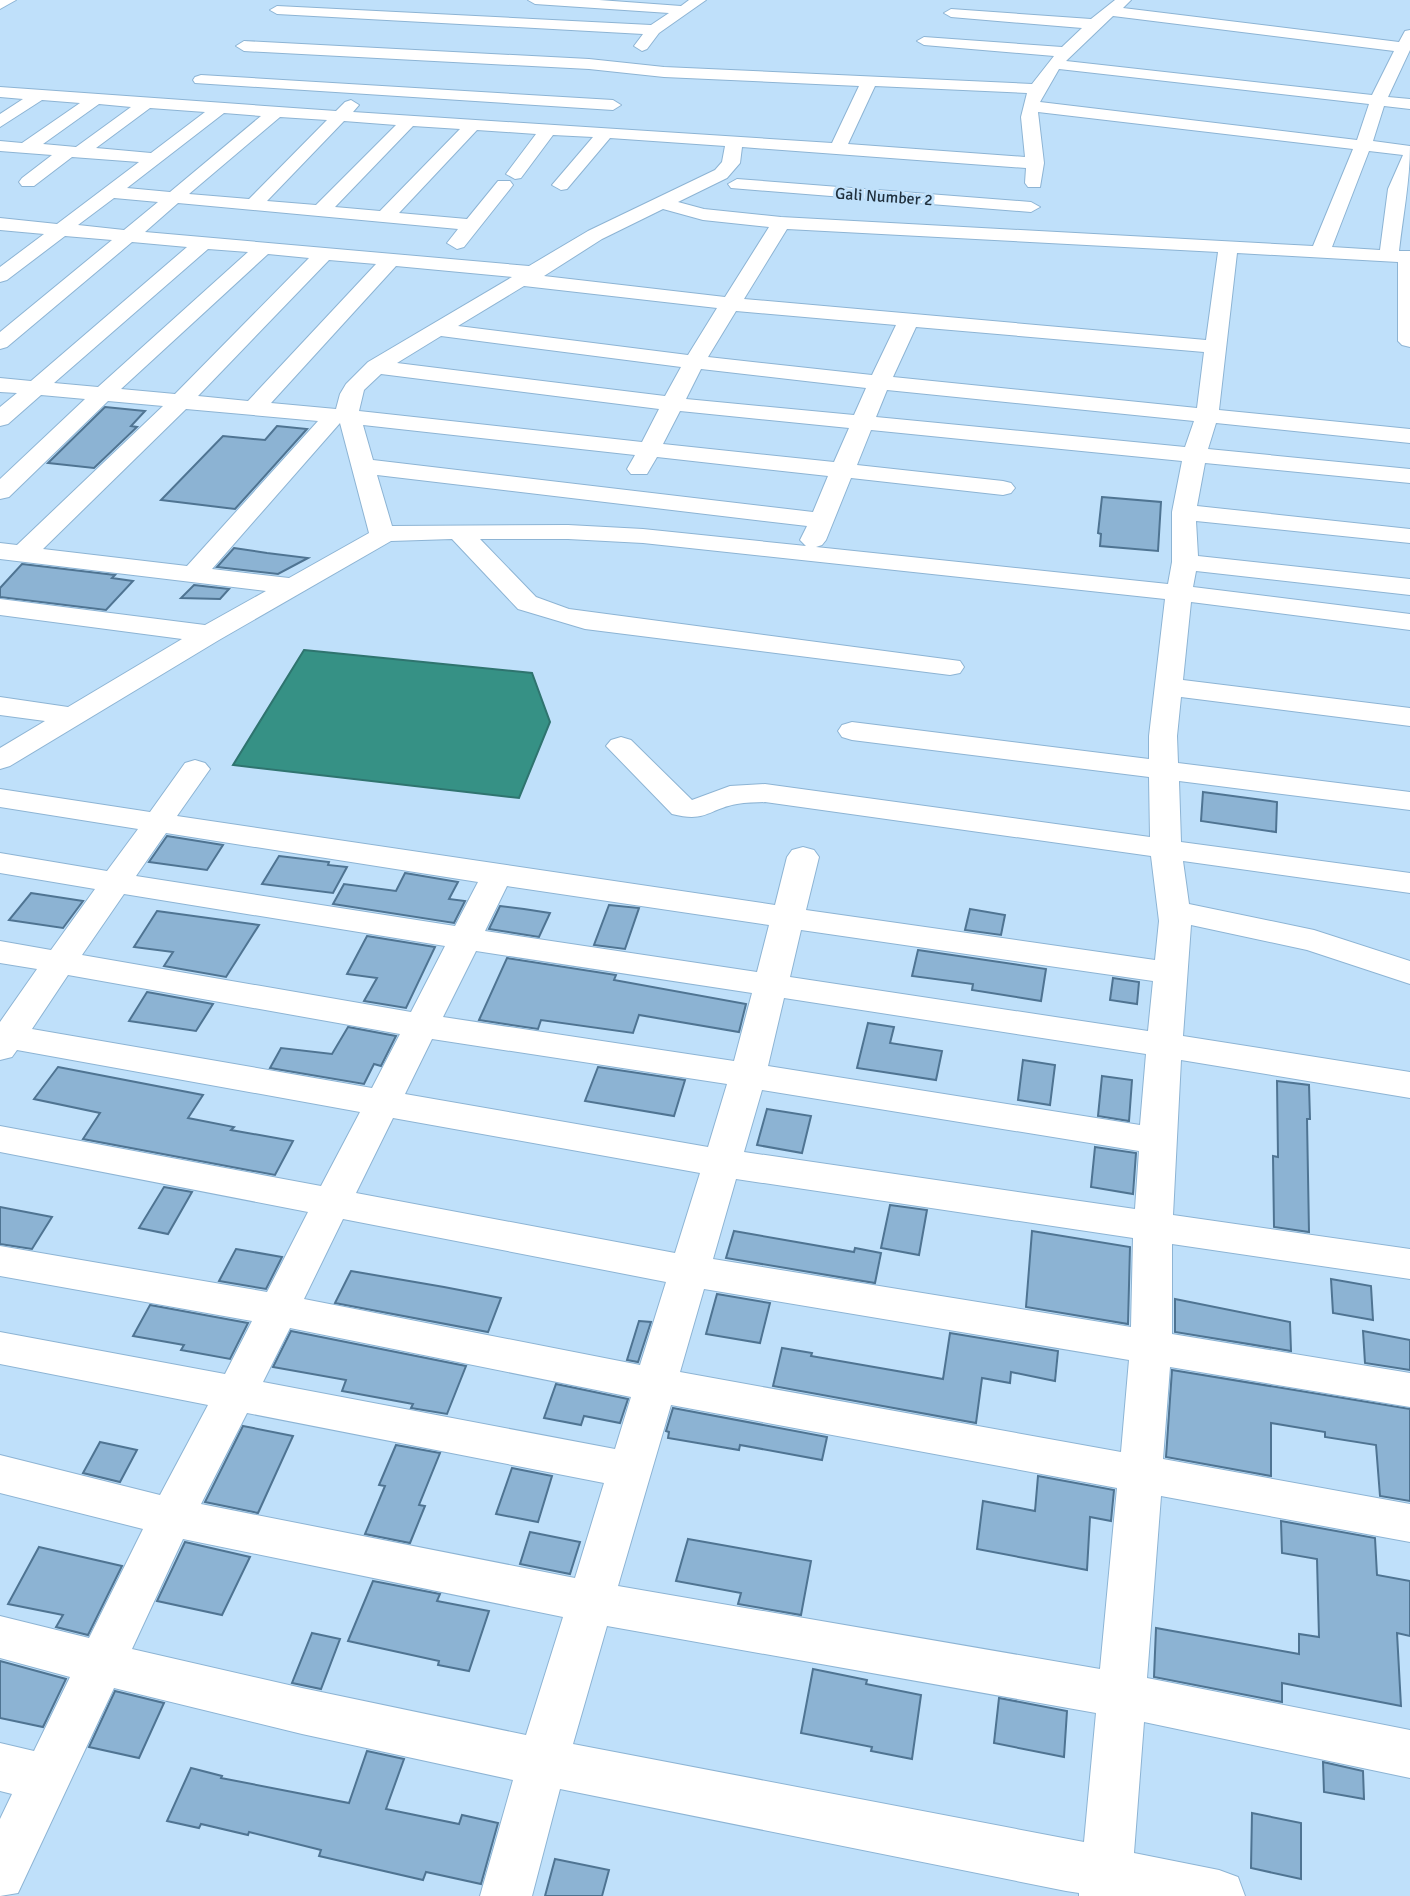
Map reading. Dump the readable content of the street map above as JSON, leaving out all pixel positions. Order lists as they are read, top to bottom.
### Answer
{
  "streets": {
    "street": ["Gali Number 2"]
  }
}
